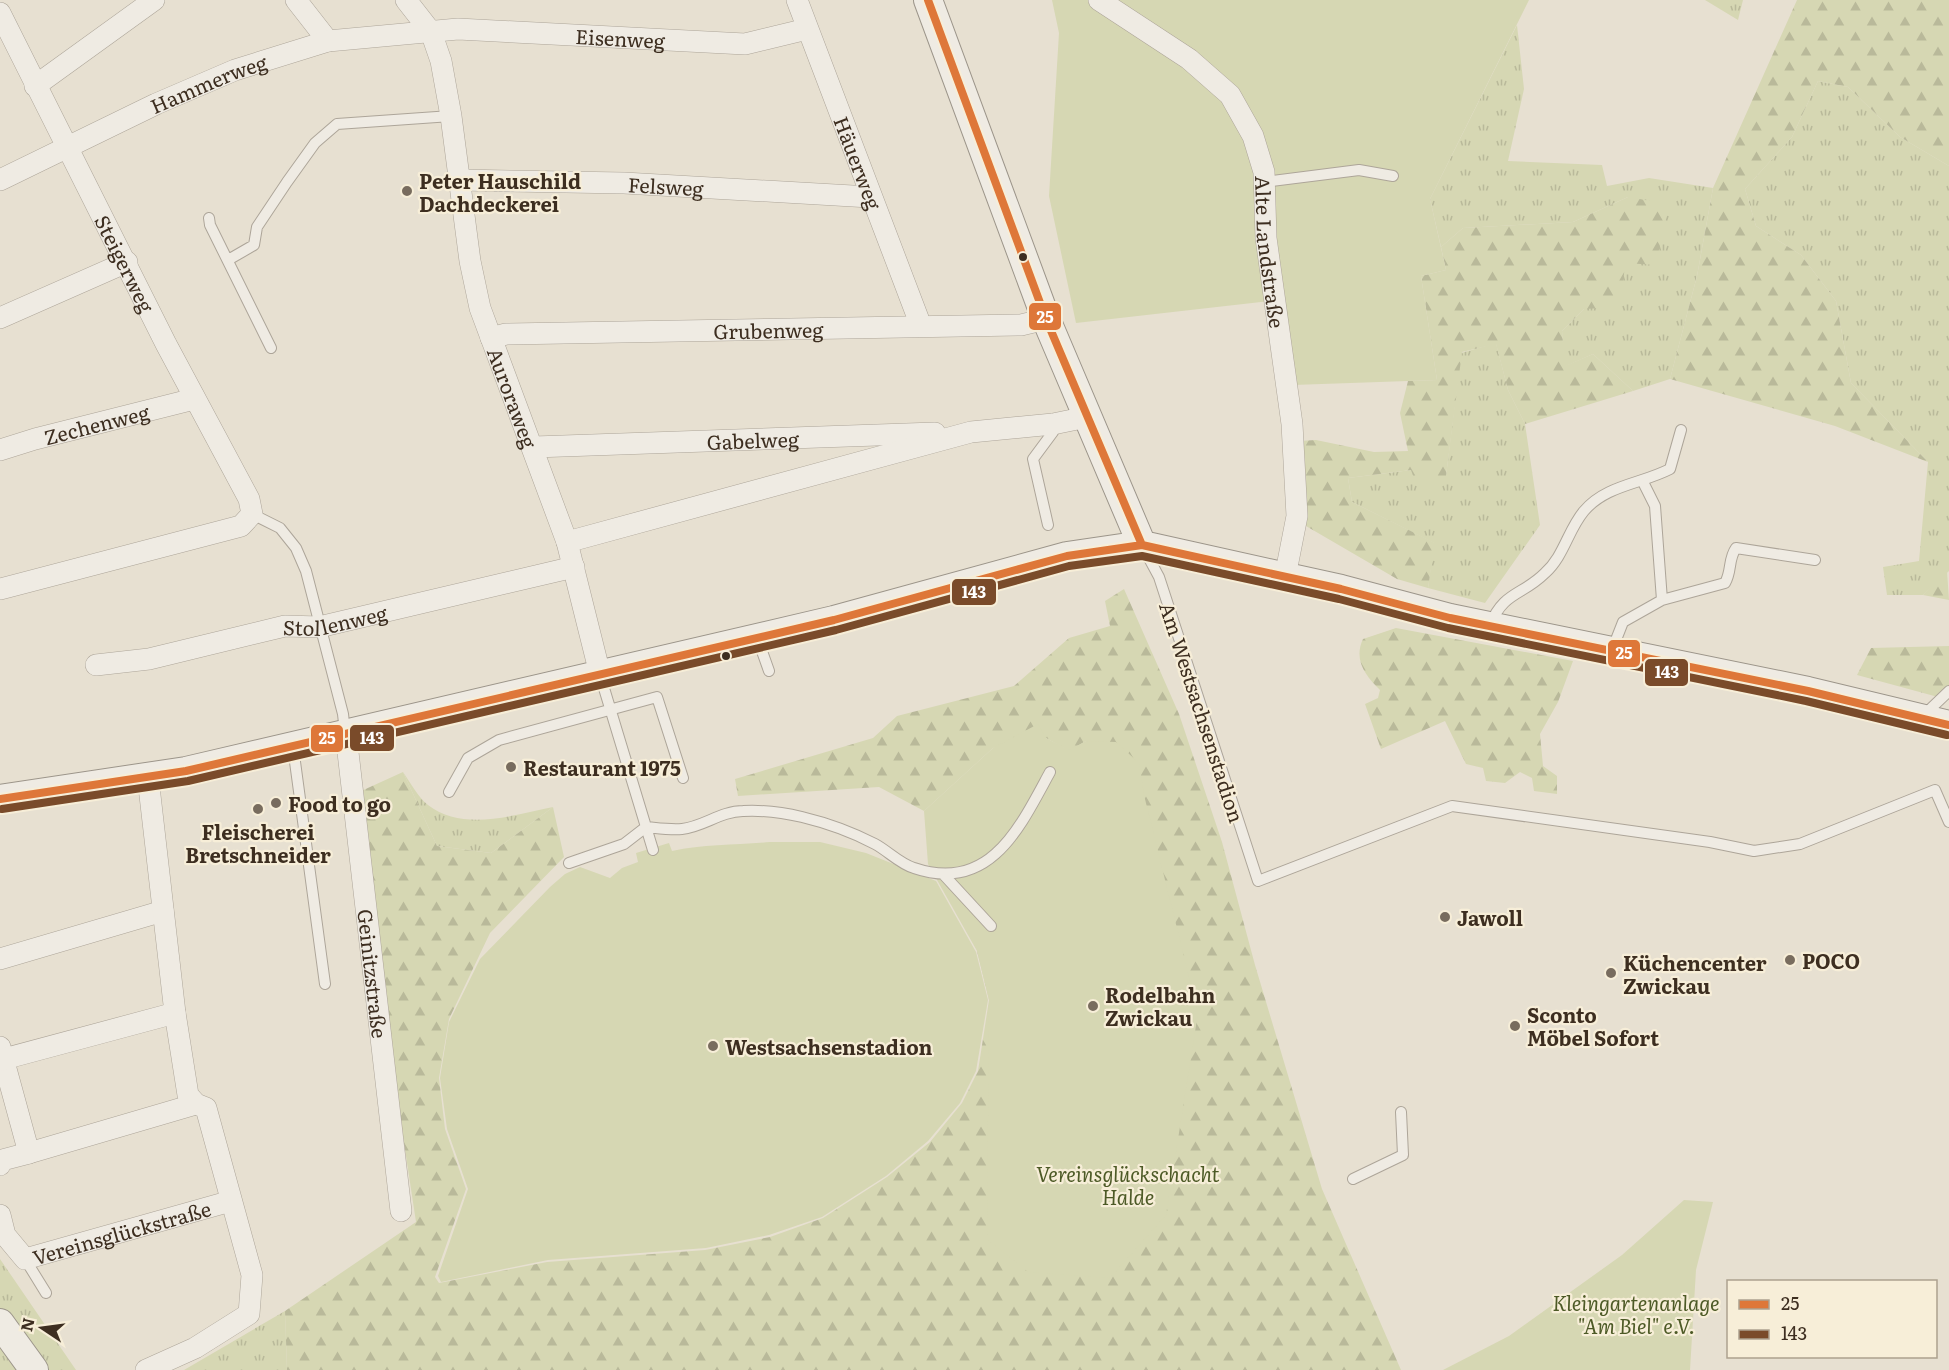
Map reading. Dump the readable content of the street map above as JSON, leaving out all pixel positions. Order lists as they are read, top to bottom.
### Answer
{
  "streets": {
    "street": [
      "Eisenweg",
      "Hammerweg",
      "Häuerweg",
      "Felsweg",
      "Alte Landstraße",
      "Steigerweg",
      "Grubenweg",
      "Auroraweg",
      "Zechenweg",
      "Gabelweg",
      "Stollenweg",
      "Geinitzstraße",
      "Vereinsglückstraße"
    ],
    "lane": ["Am Westsachsenstadion"]
  },
  "crossings": [
    ["Eisenweg", "Hammerweg"],
    ["Eisenweg", "Häuerweg"],
    ["Eisenweg", "Auroraweg"],
    ["Hammerweg", "Steigerweg"],
    ["Hammerweg", "Auroraweg"],
    ["Häuerweg", "Felsweg"],
    ["Häuerweg", "Grubenweg"],
    ["Felsweg", "Auroraweg"],
    ["Steigerweg", "Zechenweg"],
    ["Grubenweg", "Auroraweg"],
    ["Auroraweg", "Gabelweg"],
    ["Auroraweg", "Stollenweg"]
  ],
  "parks": ["Vereinsglückschacht Halde", "Kleingartenanlage \"Am Biel\" e.V."],
  "places": [
    "Peter Hauschild Dachdeckerei",
    "Restaurant 1975",
    "Food to go",
    "Fleischerei Bretschneider",
    "Jawoll",
    "POCO",
    "Küchencenter Zwickau",
    "Rodelbahn Zwickau",
    "Sconto Möbel Sofort",
    "Westsachsenstadion"
  ],
  "lines": ["transit line 25", "transit line 143"],
  "legend": ["25", "143"],
  "north": "left"
}
